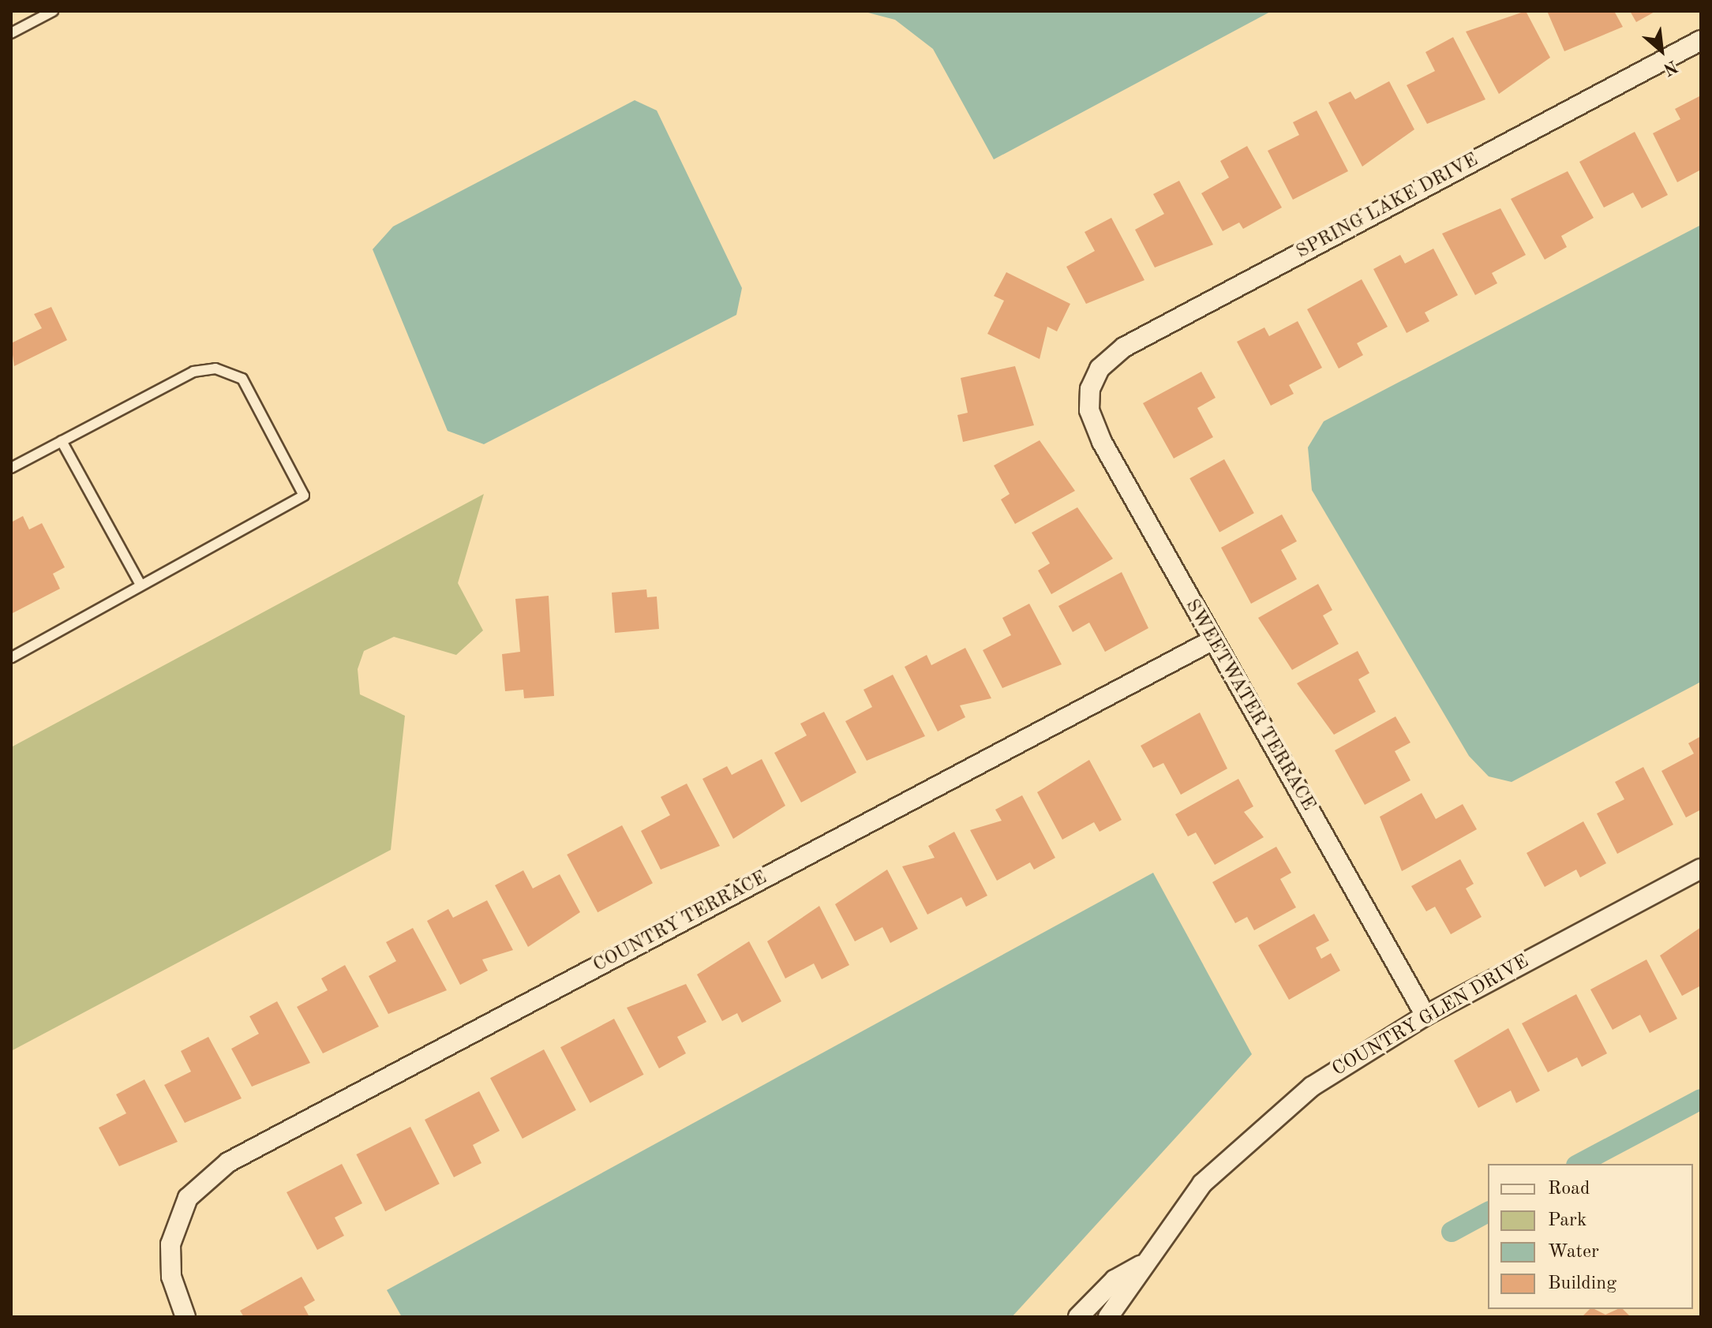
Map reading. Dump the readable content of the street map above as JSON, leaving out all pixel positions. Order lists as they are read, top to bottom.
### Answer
{
  "streets": {
    "street": [
      "SPRING LAKE DRIVE",
      "SWEETWATER TERRACE",
      "COUNTRY TERRACE",
      "COUNTRY GLEN DRIVE"
    ]
  },
  "crossings": [
    ["SPRING LAKE DRIVE", "SWEETWATER TERRACE"],
    ["SWEETWATER TERRACE", "COUNTRY TERRACE"],
    ["SWEETWATER TERRACE", "COUNTRY GLEN DRIVE"]
  ],
  "legend": [
    "Road",
    "Park",
    "Water",
    "Building"
  ],
  "north": "bottom right"
}
